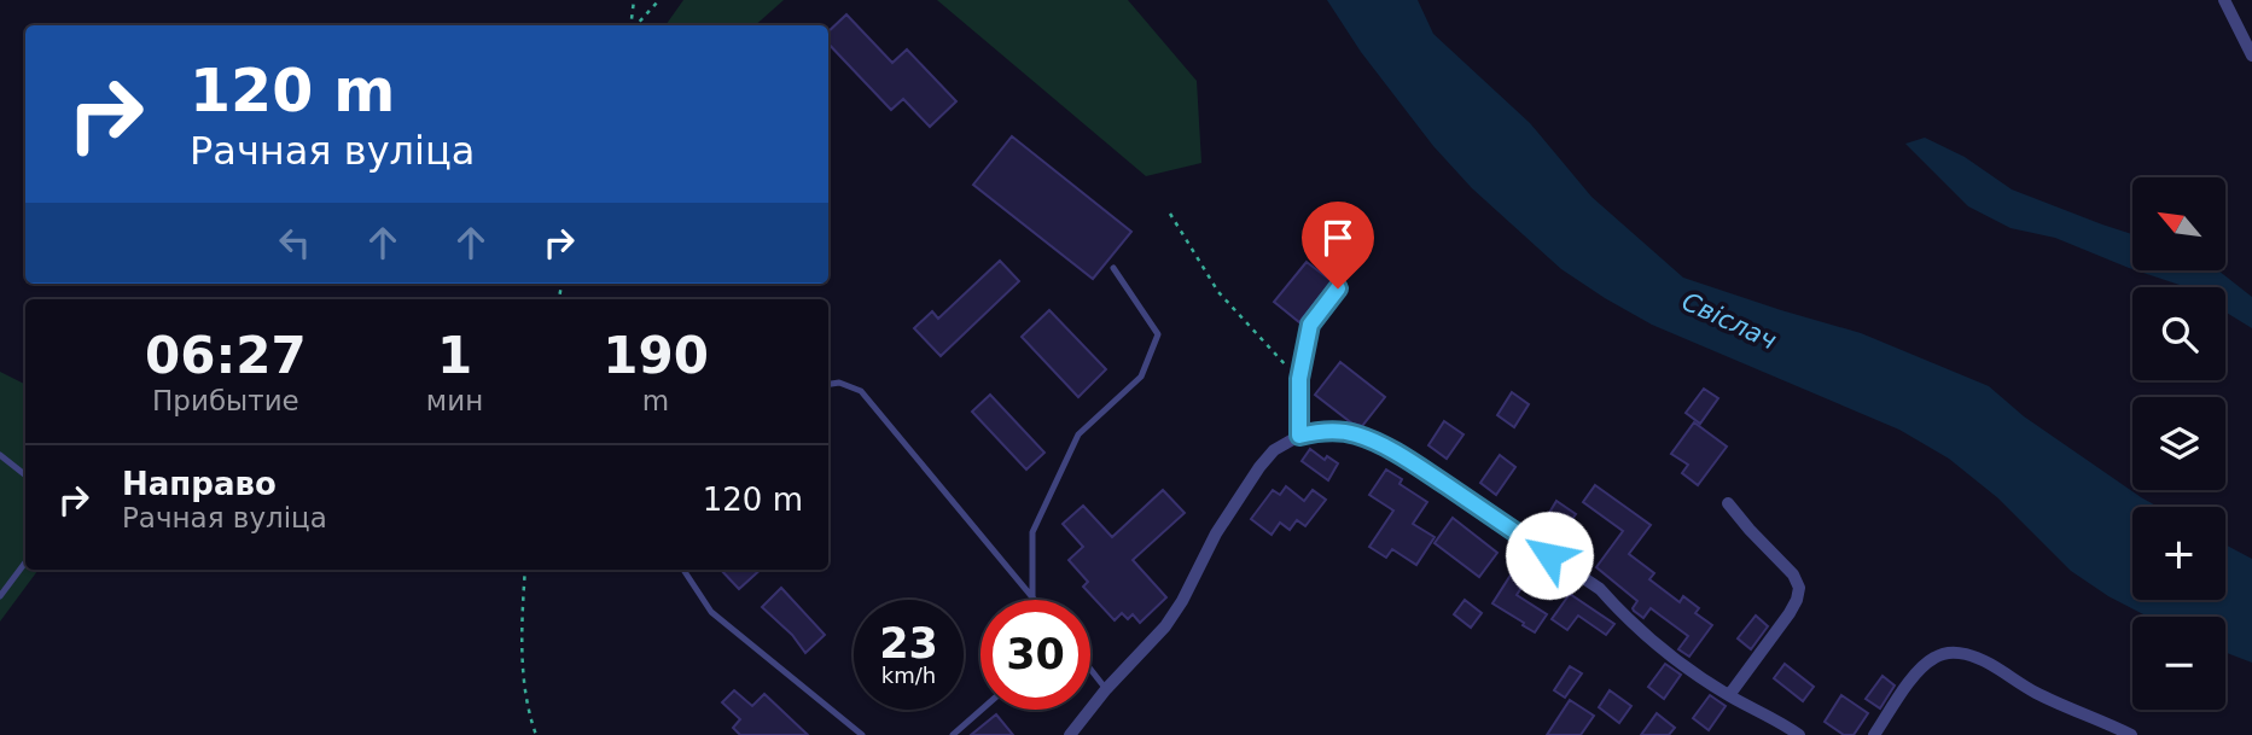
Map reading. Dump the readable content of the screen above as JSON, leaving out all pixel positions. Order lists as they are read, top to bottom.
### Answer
{
  "water": ["Свіслач"],
  "north": "top left",
  "page": {
    "turn": ["120 m", "Рачная вуліца"],
    "map_buttons": ["+", "−"],
    "eta": [
      "06:27",
      "Прибытие",
      "1",
      "мин",
      "190",
      "m"
    ],
    "list": [
      {
        "name": "Направо",
        "note": "Рачная вуліца",
        "value": "120 m"
      }
    ],
    "speed": "23 km/h",
    "limit": "30"
  }
}
